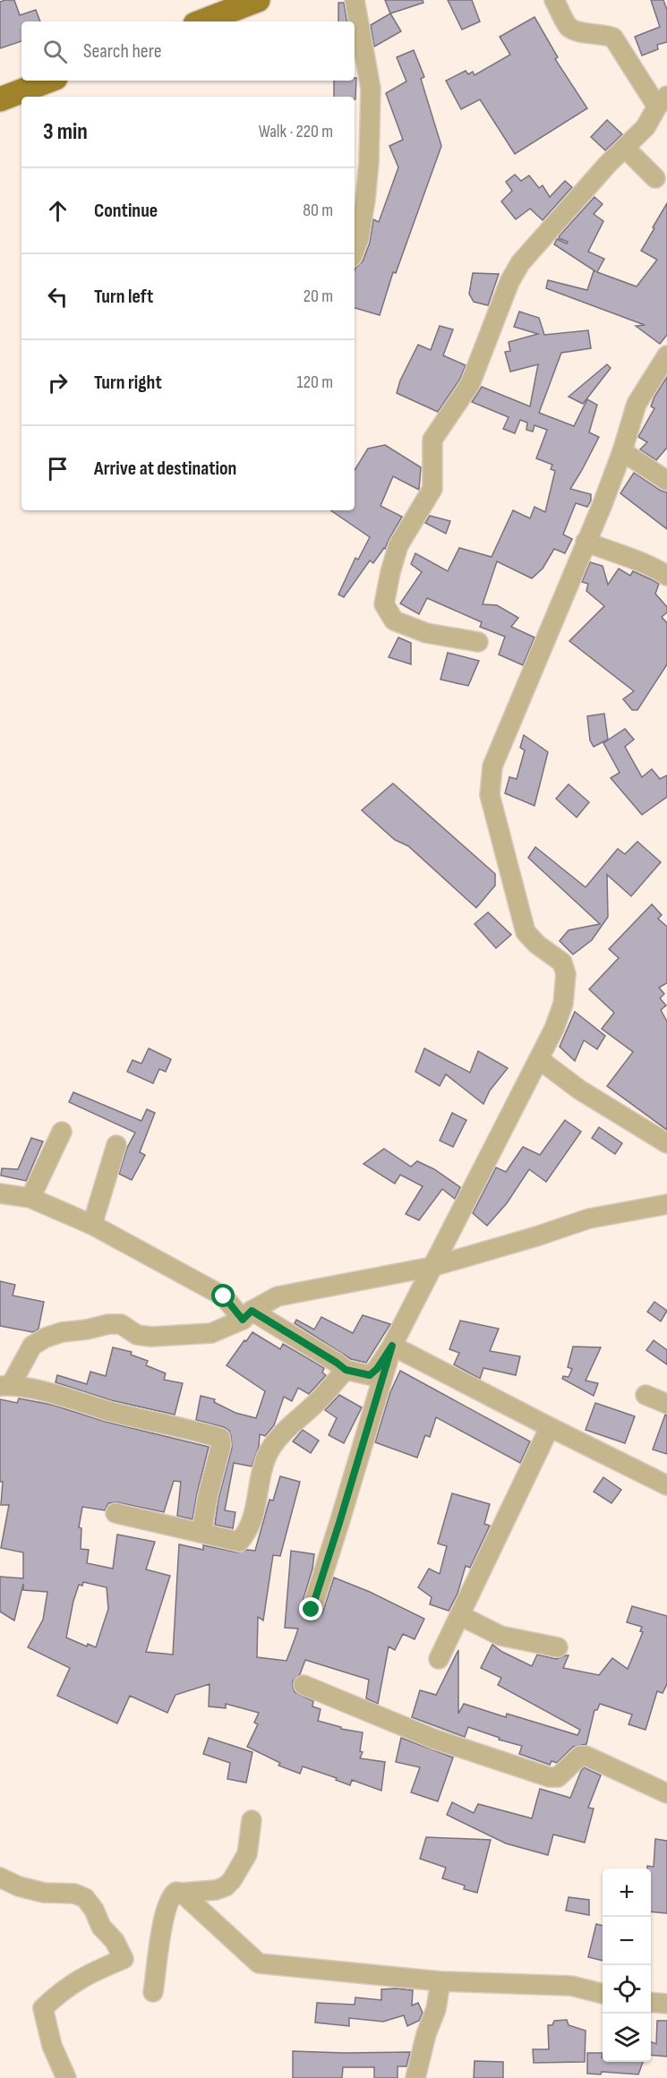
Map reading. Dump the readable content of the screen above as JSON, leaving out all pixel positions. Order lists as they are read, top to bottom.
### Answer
{
  "page": {
    "search": "Search here",
    "heading": ["3 min", "Walk · 220 m"],
    "list": [
      ["Continue", "80 m"],
      ["Turn left", "20 m"],
      ["Turn right", "120 m"],
      "Arrive at destination"
    ],
    "map_buttons": ["+", "−"]
  }
}
